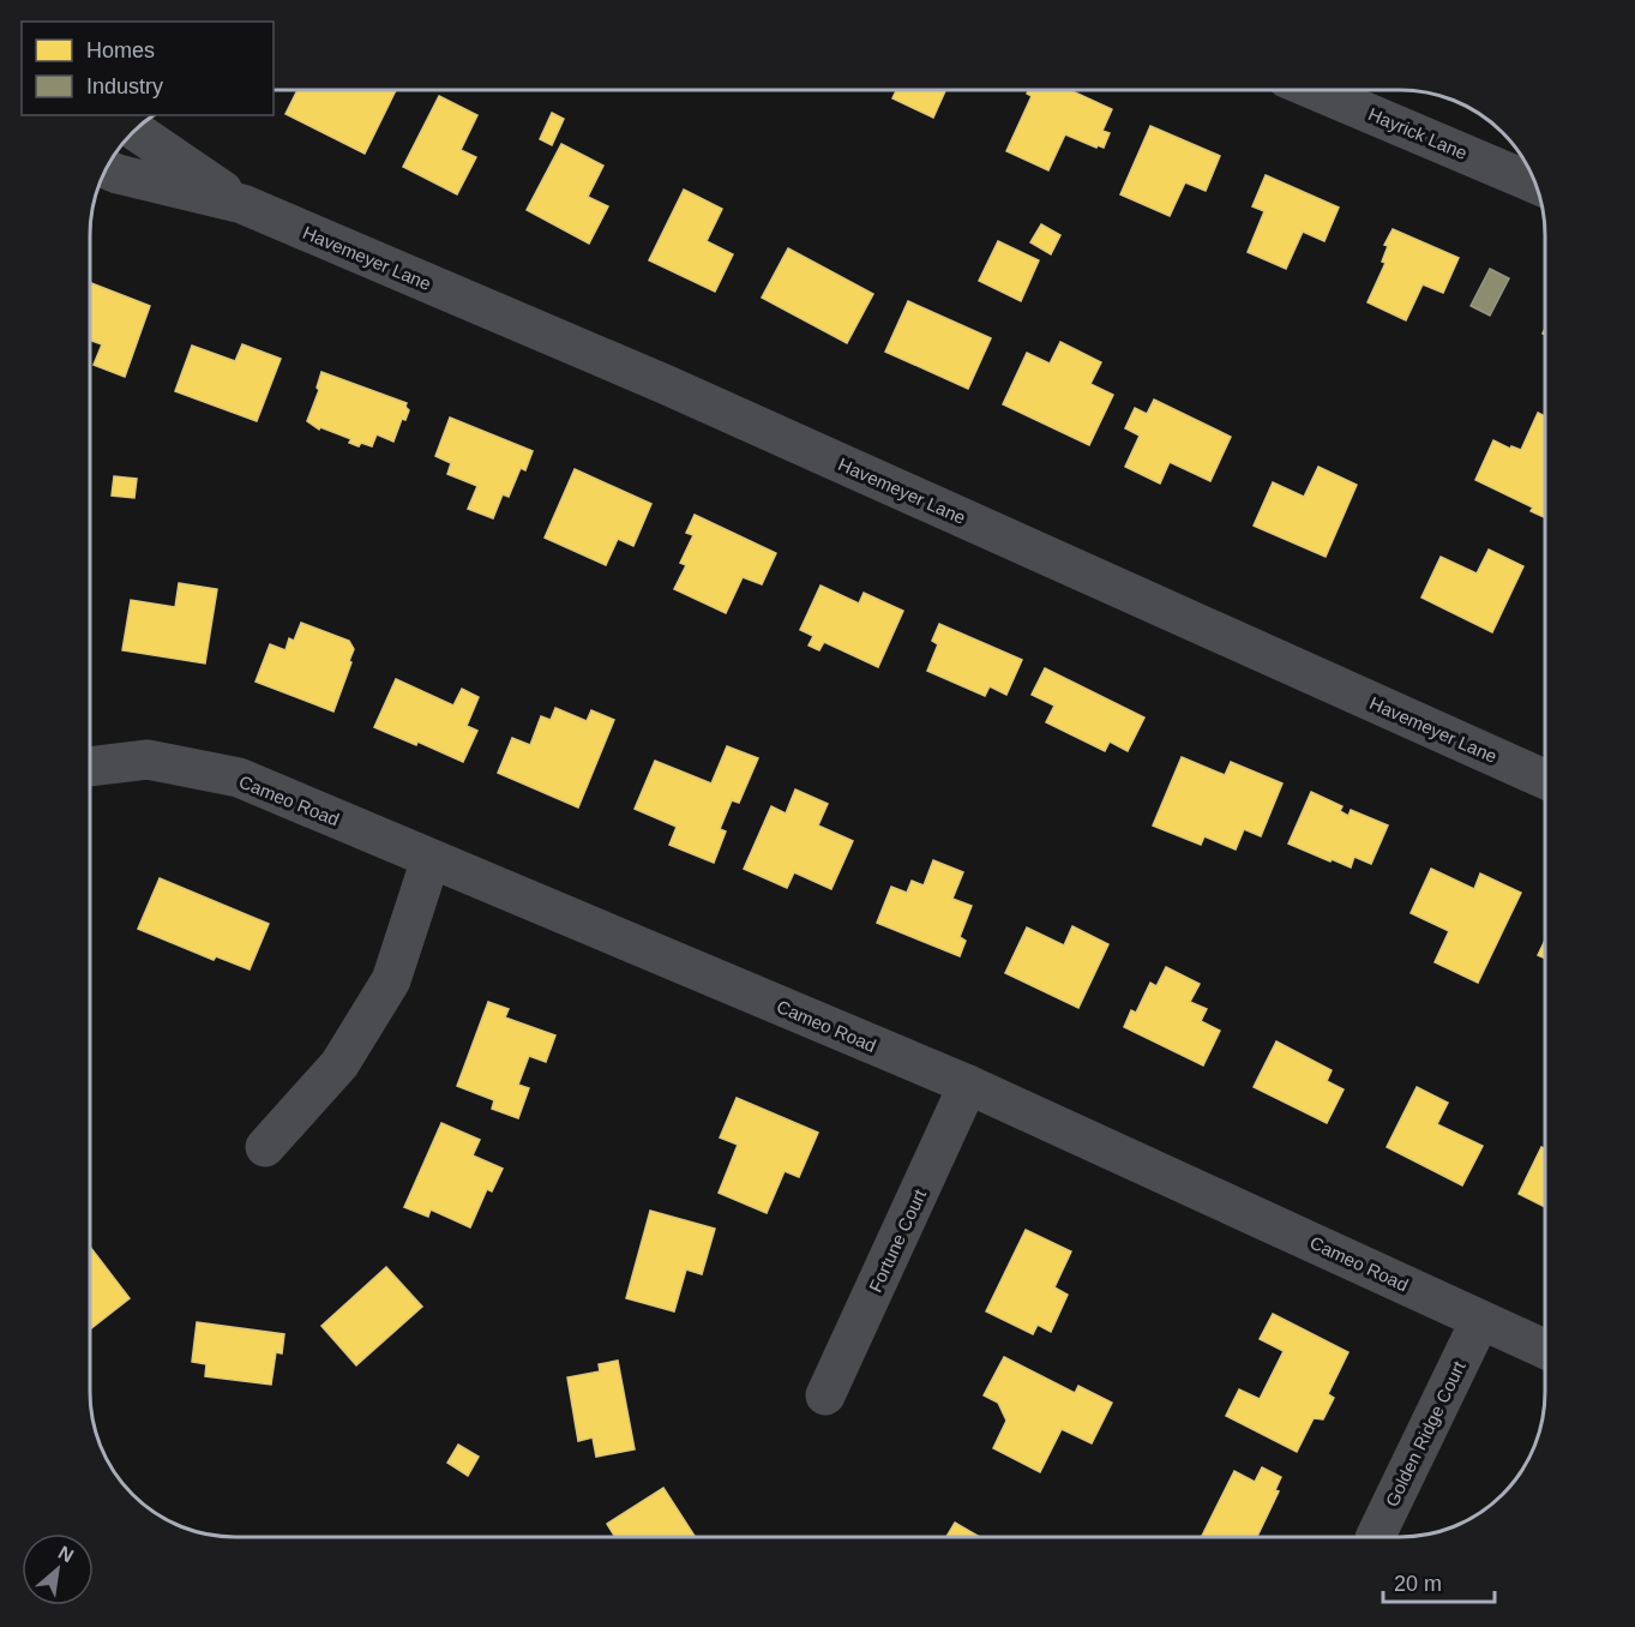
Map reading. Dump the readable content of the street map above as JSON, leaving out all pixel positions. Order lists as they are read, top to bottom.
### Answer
{
  "streets": {
    "street": [
      "Hayrick Lane",
      "Havemeyer Lane",
      "Cameo Road",
      "Fortune Court",
      "Golden Ridge Court"
    ]
  },
  "crossings": [
    ["Cameo Road", "Fortune Court"],
    ["Cameo Road", "Golden Ridge Court"]
  ],
  "legend": ["Homes", "Industry"],
  "scale_bar": "20 m",
  "north": "top right"
}
